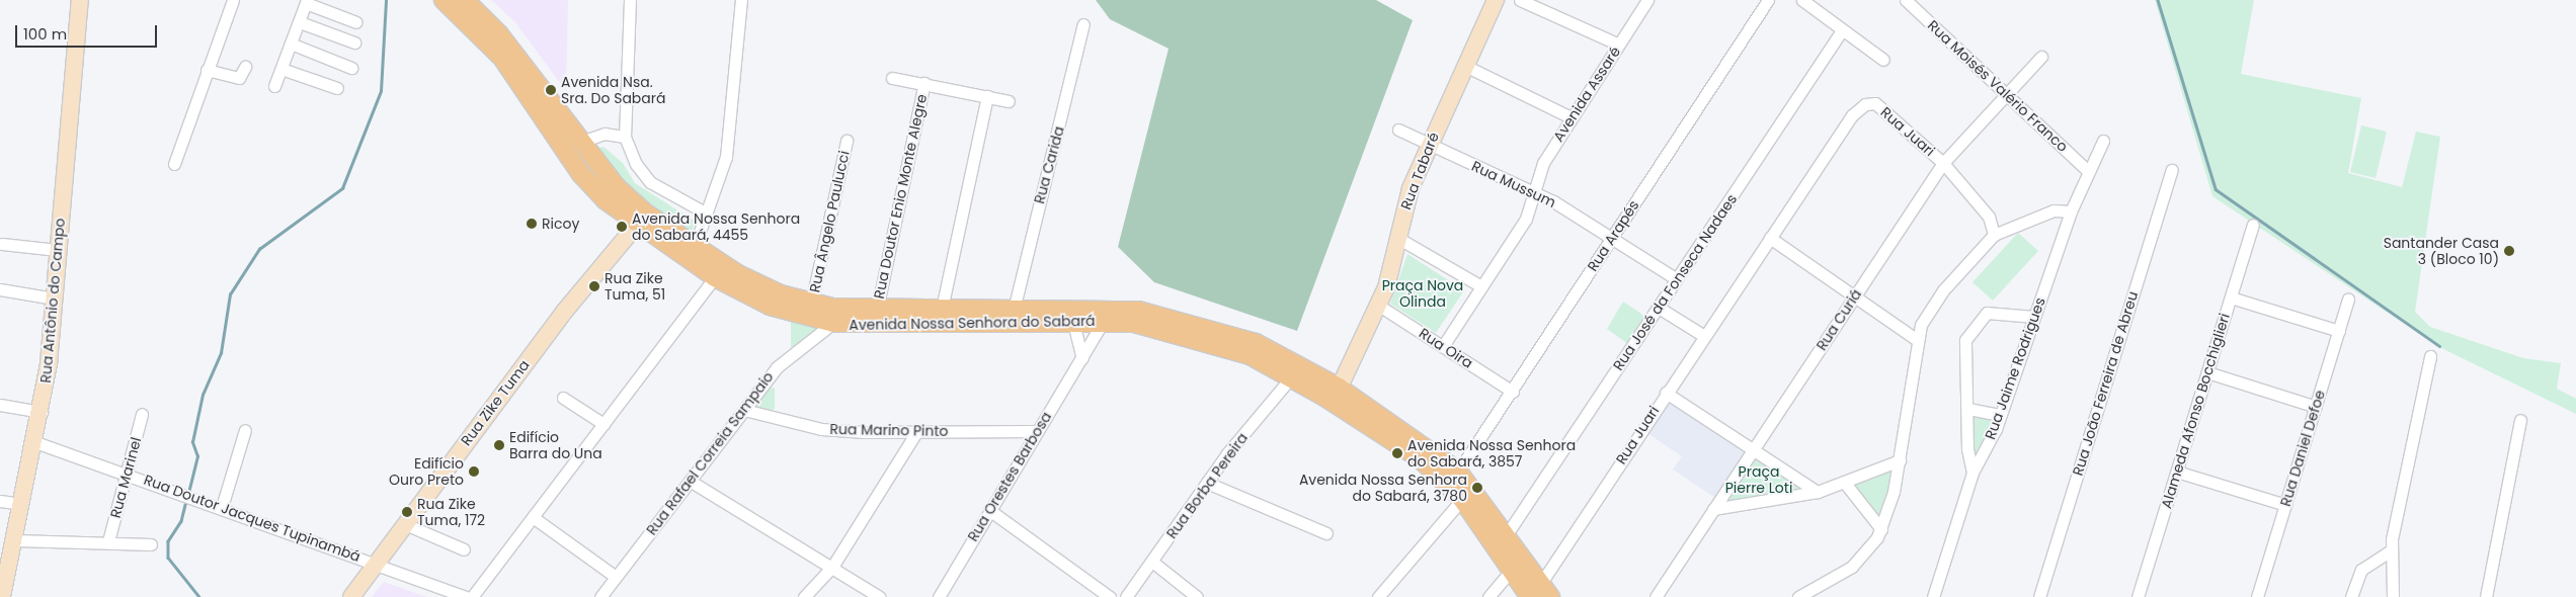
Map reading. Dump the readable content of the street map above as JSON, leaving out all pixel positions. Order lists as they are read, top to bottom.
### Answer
{
  "streets": {
    "main road": ["Avenida Nossa Senhora do Sabará"],
    "street": [
      "Rua Moisés Valério Franco",
      "Avenida Assaré",
      "Rua Juari",
      "Rua Carida",
      "Rua Tabaré",
      "Rua Mussum",
      "Rua Doutor Enio Monte Alegre",
      "Rua Ângelo Paulucci",
      "Rua Arapés",
      "Rua José da Fonseca Nadaes",
      "Rua Antônio do Campo",
      "Rua Curiá",
      "Rua Oira",
      "Rua Jaime Rodrigues",
      "Rua João Ferreira de Abreu",
      "Rua Zike Tuma",
      "Alameda Afonso Bocchiglieri",
      "Rua Marino Pinto",
      "Rua Daniel Defoe",
      "Rua Rafael Correia Sampaio",
      "Rua Orestes Barbosa",
      "Rua Marinel",
      "Rua Borba Pereira",
      "Rua Doutor Jacques Tupinambá"
    ]
  },
  "crossings": [
    ["Rua Moisés Valério Franco", "Rua Curiá"],
    ["Rua Moisés Valério Franco", "Rua Jaime Rodrigues"],
    ["Avenida Assaré", "Rua Mussum"],
    ["Avenida Assaré", "Rua Oira"],
    ["Rua Juari", "Rua Curiá"],
    ["Rua Juari", "Avenida Nossa Senhora do Sabará"],
    ["Rua Carida", "Avenida Nossa Senhora do Sabará"],
    ["Rua Tabaré", "Rua Mussum"],
    ["Rua Tabaré", "Avenida Nossa Senhora do Sabará"],
    ["Rua Tabaré", "Rua Oira"],
    ["Rua Mussum", "Rua Arapés"],
    ["Rua Mussum", "Rua José da Fonseca Nadaes"],
    ["Rua Doutor Enio Monte Alegre", "Avenida Nossa Senhora do Sabará"],
    ["Rua Ângelo Paulucci", "Avenida Nossa Senhora do Sabará"],
    ["Rua Arapés", "Avenida Nossa Senhora do Sabará"],
    ["Rua Arapés", "Rua Oira"],
    ["Rua José da Fonseca Nadaes", "Avenida Nossa Senhora do Sabará"],
    ["Rua Antônio do Campo", "Rua Doutor Jacques Tupinambá"],
    ["Avenida Nossa Senhora do Sabará", "Rua Zike Tuma"],
    ["Avenida Nossa Senhora do Sabará", "Rua Rafael Correia Sampaio"],
    ["Avenida Nossa Senhora do Sabará", "Rua Orestes Barbosa"],
    ["Avenida Nossa Senhora do Sabará", "Rua Borba Pereira"],
    ["Rua Zike Tuma", "Rua Doutor Jacques Tupinambá"],
    ["Rua Marino Pinto", "Rua Rafael Correia Sampaio"],
    ["Rua Marino Pinto", "Rua Orestes Barbosa"],
    ["Rua Marinel", "Rua Doutor Jacques Tupinambá"]
  ],
  "parks": ["Praça Nova Olinda", "Praça Pierre Loti"],
  "places": [
    "Avenida Nsa. Sra. Do Sabará",
    "Ricoy",
    "Avenida Nossa Senhora do Sabará, 4455",
    "Santander Casa 3 (Bloco 10)",
    "Rua Zike Tuma, 51",
    "Edifício Barra do Una",
    "Avenida Nossa Senhora do Sabará, 3857",
    "Edifício Ouro Preto",
    "Avenida Nossa Senhora do Sabará, 3780",
    "Rua Zike Tuma, 172"
  ],
  "scale_bar": "100 m"
}
